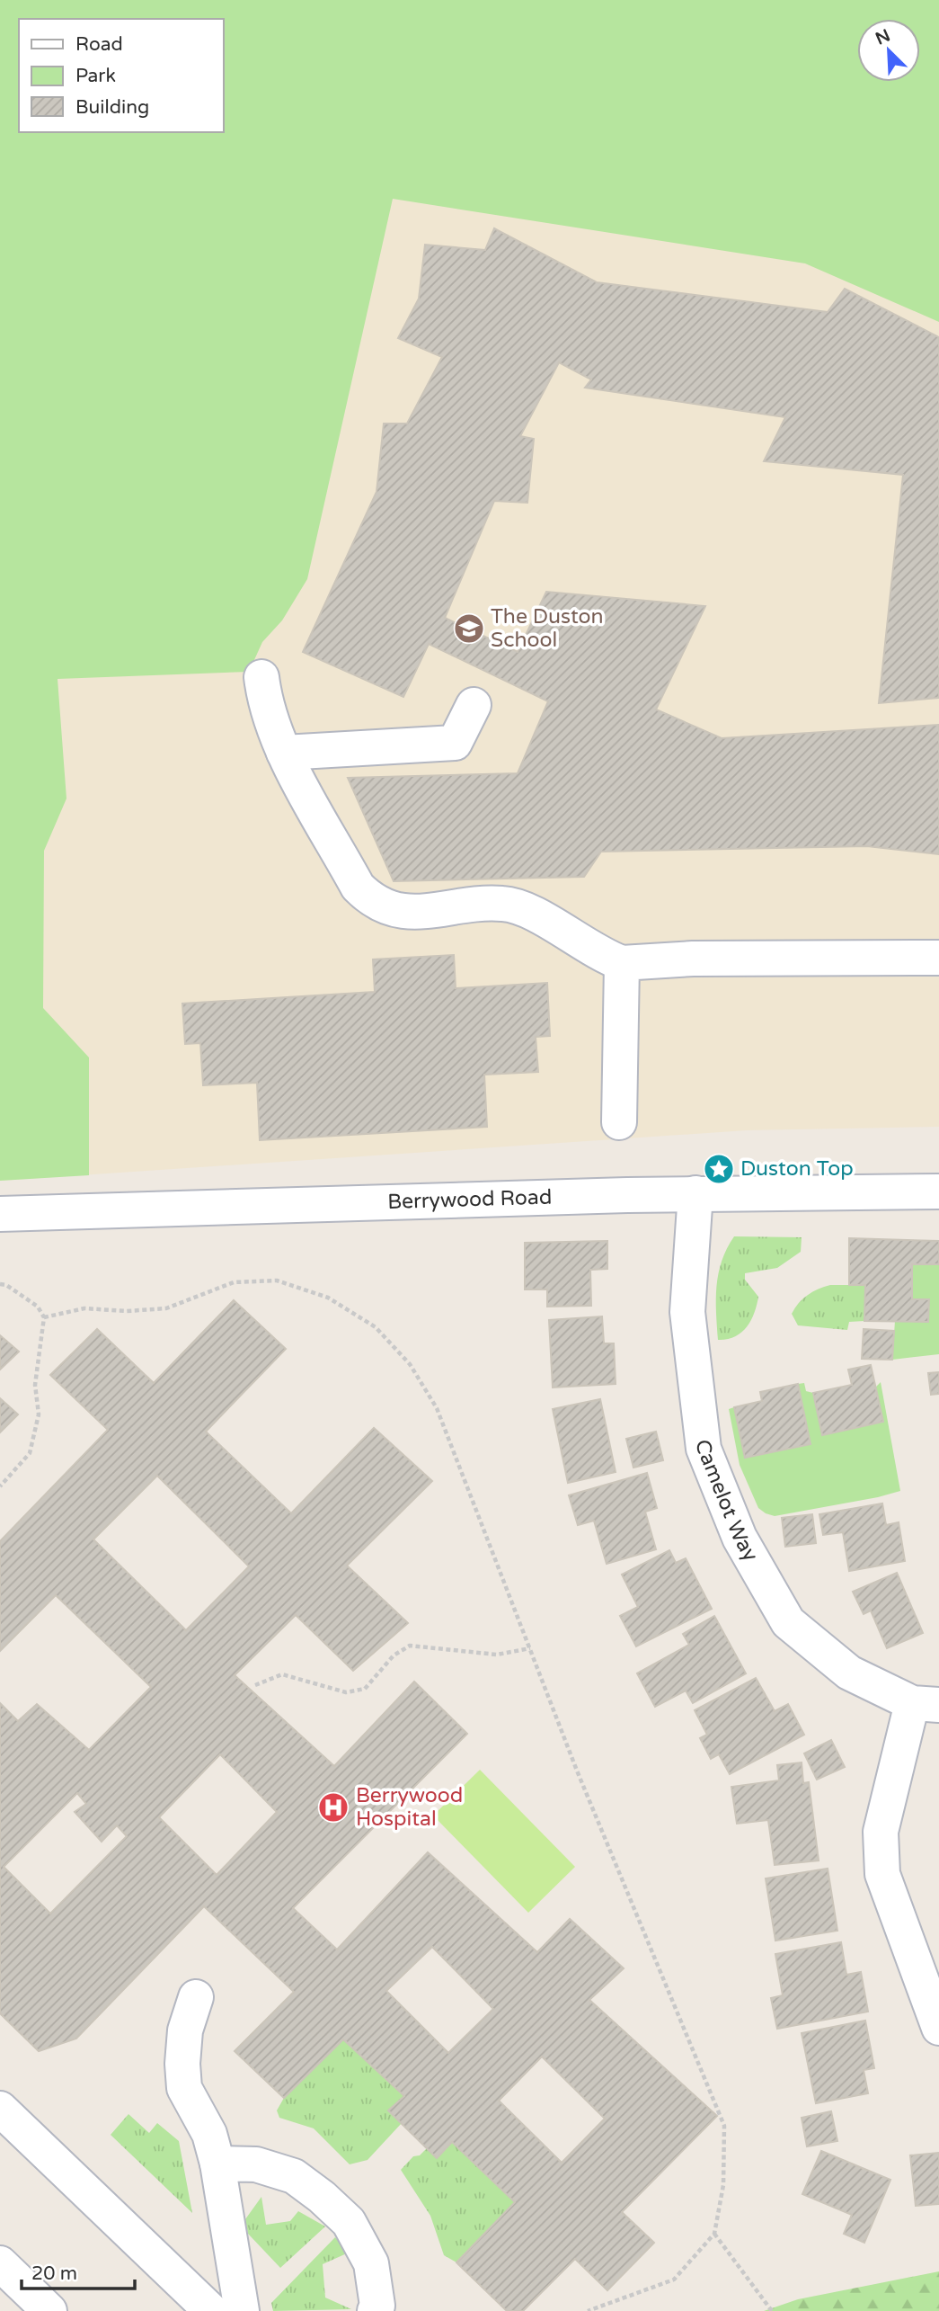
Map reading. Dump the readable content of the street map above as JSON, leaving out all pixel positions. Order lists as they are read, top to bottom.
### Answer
{
  "streets": {
    "street": ["Berrywood Road", "Camelot Way"]
  },
  "crossings": [
    ["Berrywood Road", "Camelot Way"]
  ],
  "places": {
    "school or university": ["The Duston School"],
    "place": ["Duston Top"],
    "hospital": ["Berrywood Hospital"]
  },
  "legend": ["Road", "Park", "Building"],
  "scale_bar": "20 m",
  "north": "top left"
}
